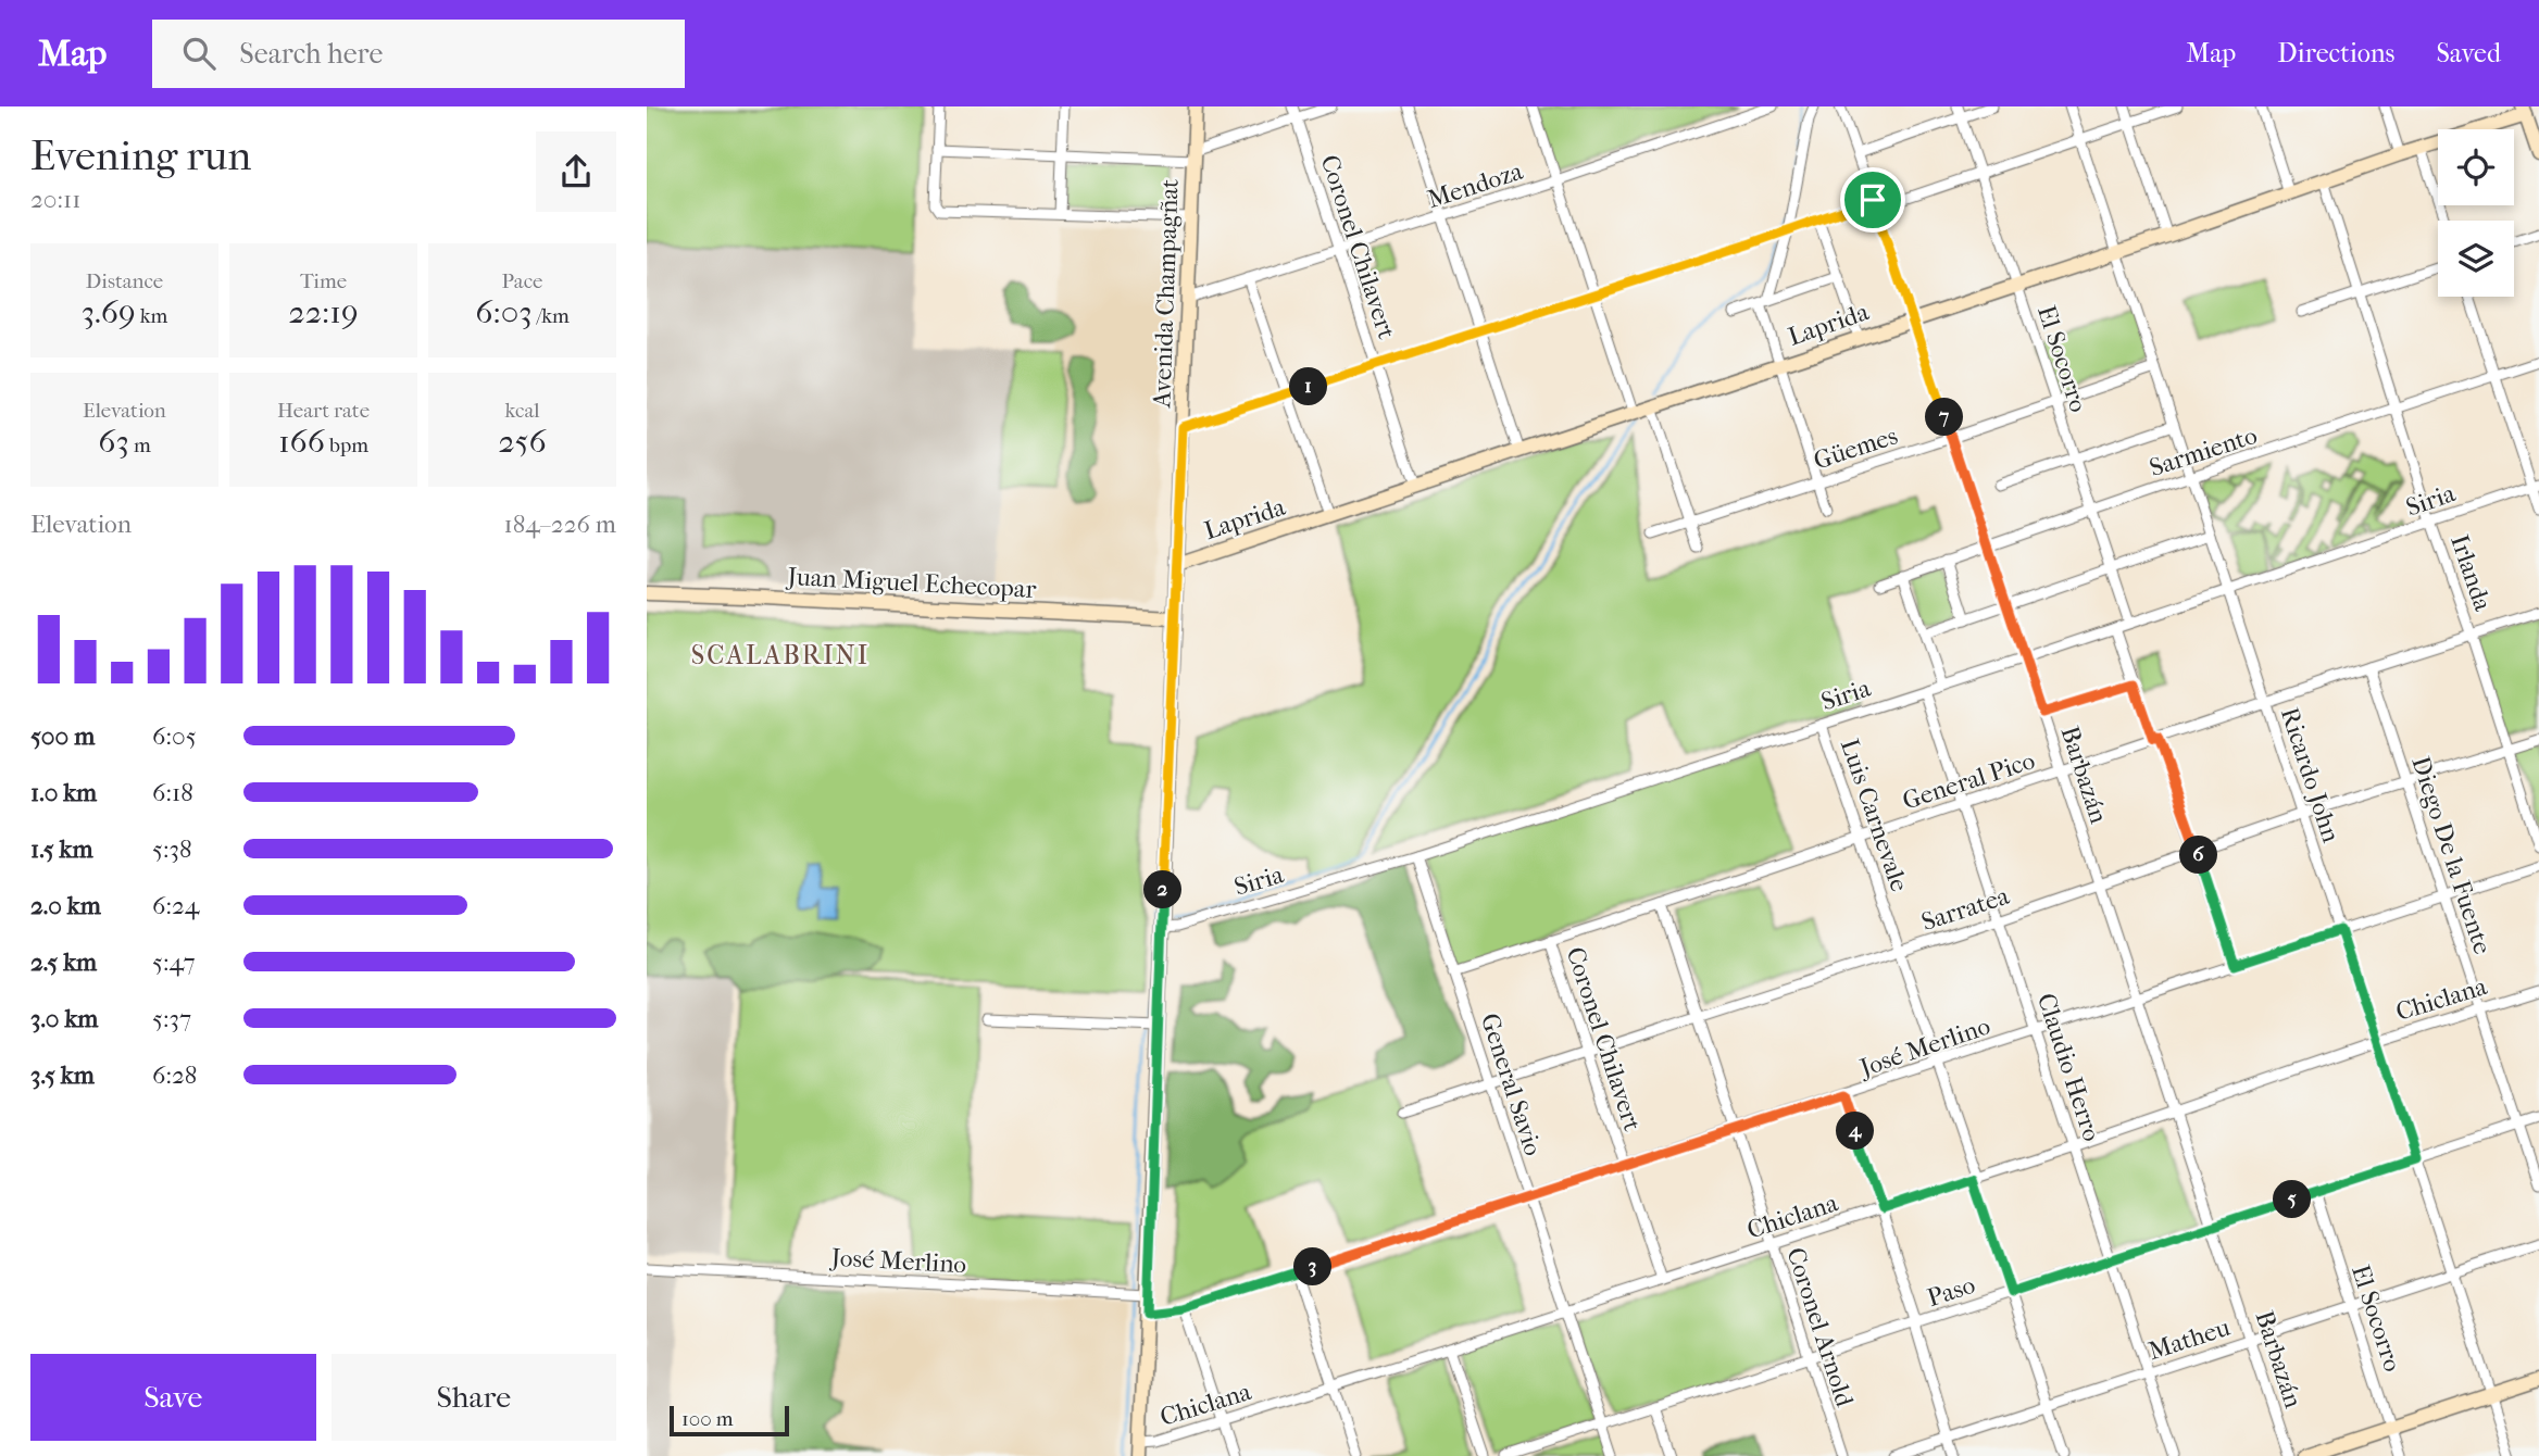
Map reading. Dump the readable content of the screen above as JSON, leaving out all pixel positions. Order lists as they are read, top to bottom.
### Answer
{
  "streets": {
    "street": [
      "Mendoza",
      "Coronel Chilavert",
      "Avenida Champagñat",
      "Laprida",
      "El Socorro",
      "Güemes",
      "Sarmiento",
      "Siria",
      "Irlanda",
      "Juan Miguel Echecopar",
      "Barbazán",
      "Ricardo John",
      "General Pico",
      "Luis Carnevale",
      "Diego De la Fuente",
      "Sarratea",
      "Chiclana",
      "José Merlino",
      "Claudio Herro",
      "General Savio",
      "Paso",
      "Coronel Arnold",
      "Matheu"
    ]
  },
  "crossings": [
    ["Mendoza", "Coronel Chilavert"],
    ["Mendoza", "Avenida Champagñat"],
    ["Coronel Chilavert", "Laprida"],
    ["Coronel Chilavert", "General Pico"],
    ["Coronel Chilavert", "Sarratea"],
    ["Coronel Chilavert", "Chiclana"],
    ["Coronel Chilavert", "José Merlino"],
    ["Avenida Champagñat", "Laprida"],
    ["Avenida Champagñat", "Siria"],
    ["Avenida Champagñat", "Juan Miguel Echecopar"],
    ["Avenida Champagñat", "Chiclana"],
    ["Avenida Champagñat", "José Merlino"],
    ["Laprida", "El Socorro"],
    ["Laprida", "Irlanda"],
    ["Laprida", "Barbazán"],
    ["Laprida", "Ricardo John"],
    ["El Socorro", "Güemes"],
    ["El Socorro", "Sarmiento"],
    ["El Socorro", "Siria"],
    ["El Socorro", "Paso"],
    ["El Socorro", "Matheu"],
    ["Güemes", "Barbazán"],
    ["Güemes", "Ricardo John"],
    ["Sarmiento", "Irlanda"],
    ["Sarmiento", "Barbazán"],
    ["Sarmiento", "Ricardo John"],
    ["Siria", "Irlanda"],
    ["Siria", "Barbazán"],
    ["Siria", "Ricardo John"],
    ["Siria", "Luis Carnevale"],
    ["Siria", "Claudio Herro"],
    ["Siria", "General Savio"],
    ["Irlanda", "General Pico"],
    ["Irlanda", "Sarratea"],
    ["Barbazán", "General Pico"],
    ["Barbazán", "Sarratea"],
    ["Barbazán", "Chiclana"],
    ["Barbazán", "José Merlino"],
    ["Barbazán", "Paso"],
    ["Barbazán", "Matheu"],
    ["Ricardo John", "General Pico"],
    ["Ricardo John", "Sarratea"],
    ["Ricardo John", "Chiclana"],
    ["Ricardo John", "José Merlino"],
    ["Ricardo John", "Paso"],
    ["Ricardo John", "Matheu"],
    ["General Pico", "Luis Carnevale"],
    ["General Pico", "Diego De la Fuente"],
    ["General Pico", "Claudio Herro"],
    ["General Pico", "General Savio"],
    ["General Pico", "Coronel Arnold"],
    ["Luis Carnevale", "Sarratea"],
    ["Luis Carnevale", "Chiclana"],
    ["Luis Carnevale", "José Merlino"],
    ["Luis Carnevale", "Paso"],
    ["Luis Carnevale", "Matheu"],
    ["Diego De la Fuente", "Sarratea"],
    ["Diego De la Fuente", "Chiclana"],
    ["Diego De la Fuente", "José Merlino"],
    ["Diego De la Fuente", "Paso"],
    ["Sarratea", "Claudio Herro"],
    ["Sarratea", "General Savio"],
    ["Sarratea", "Coronel Arnold"],
    ["Chiclana", "Claudio Herro"],
    ["Chiclana", "General Savio"],
    ["Chiclana", "Coronel Arnold"],
    ["José Merlino", "Claudio Herro"],
    ["José Merlino", "General Savio"],
    ["José Merlino", "Coronel Arnold"],
    ["Claudio Herro", "Paso"],
    ["Claudio Herro", "Matheu"],
    ["General Savio", "Paso"],
    ["Paso", "Coronel Arnold"]
  ],
  "districts": ["SCALABRINI"],
  "scale_bar": "100 m",
  "page": {
    "header": "Map",
    "search": "Search here",
    "nav": ["Map", "Directions", "Saved"],
    "heading": ["Evening run", "20:11"],
    "stats": [
      ["Distance", "3.69 km"],
      ["Time", "22:19"],
      ["Pace", "6:03 /km"],
      ["Elevation", "63 m"],
      ["Heart rate", "166 bpm"],
      ["kcal", "256"]
    ],
    "pins": [
      "1",
      "7",
      "6",
      "2",
      "4",
      "5",
      "3"
    ],
    "chart": ["Elevation", "184–226 m"],
    "list": [
      {
        "name": "500 m",
        "note": "6:05"
      },
      {
        "name": "1.0 km",
        "note": "6:18"
      },
      {
        "name": "1.5 km",
        "note": "5:38"
      },
      {
        "name": "2.0 km",
        "note": "6:24"
      },
      {
        "name": "2.5 km",
        "note": "5:47"
      },
      {
        "name": "3.0 km",
        "note": "5:37"
      },
      {
        "name": "3.5 km",
        "note": "6:28"
      }
    ],
    "buttons": ["Save", "Share"],
    "scale": "100 m"
  }
}
